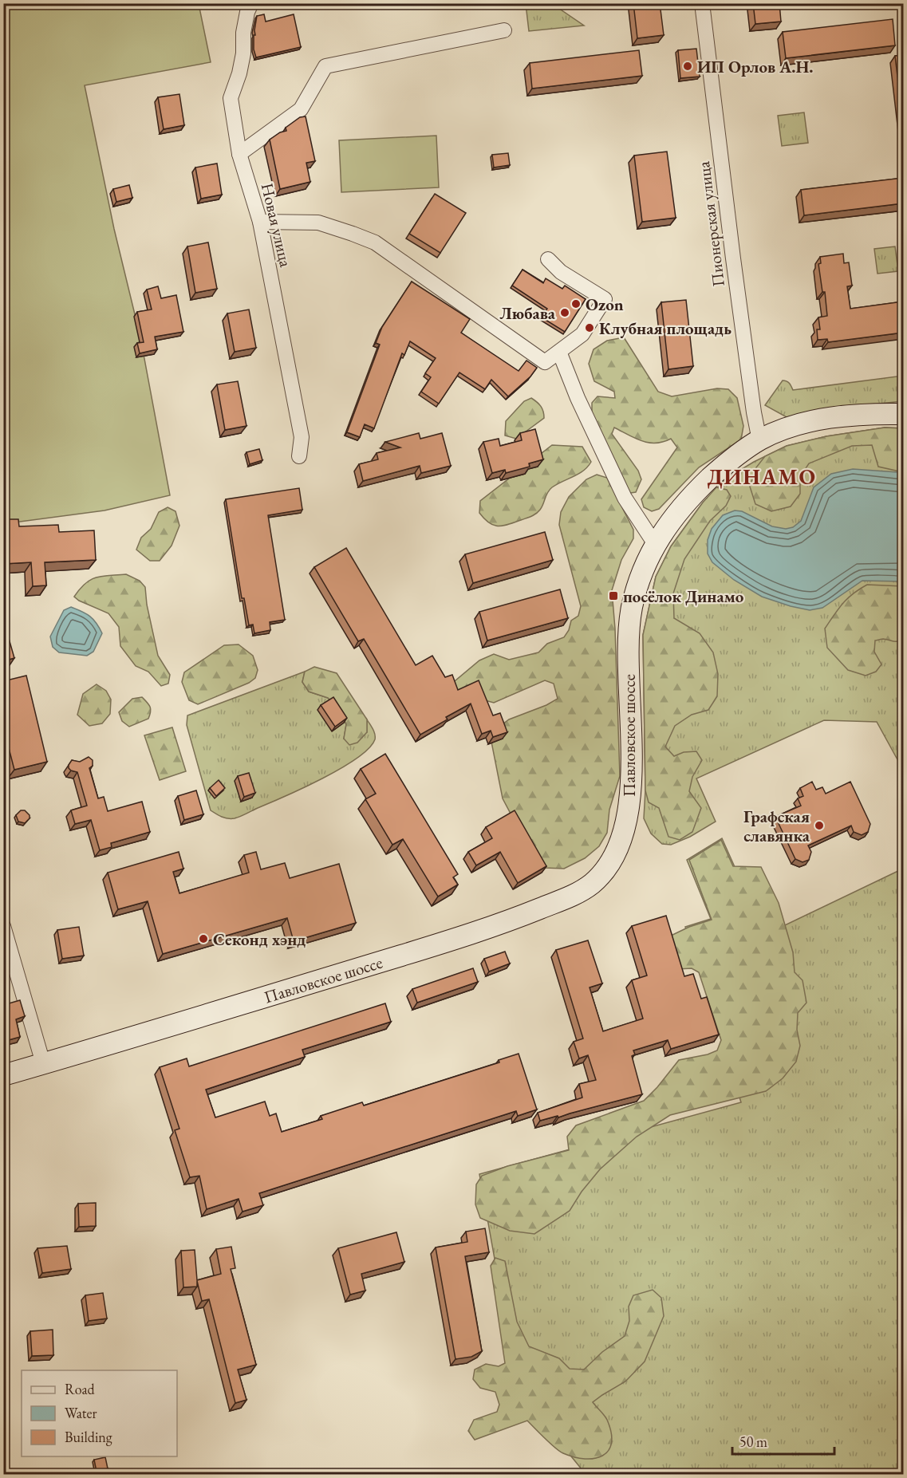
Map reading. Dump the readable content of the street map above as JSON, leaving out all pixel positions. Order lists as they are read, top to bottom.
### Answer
{
  "streets": {
    "main road": ["Павловское шоссе"],
    "street": ["Пионерская улица", "Новая улица"]
  },
  "crossings": [
    ["Пионерская улица", "Павловское шоссе"]
  ],
  "districts": ["ДИНАМО"],
  "places": {
    "other": [
      "ИП Орлов А.Н.",
      "Ozon",
      "Любава",
      "Клубная площадь",
      "Графская славянка",
      "Секонд хэнд"
    ],
    "transit": ["посёлок Динамо"]
  },
  "legend": ["Road", "Water", "Building"],
  "scale_bar": "50 m"
}
